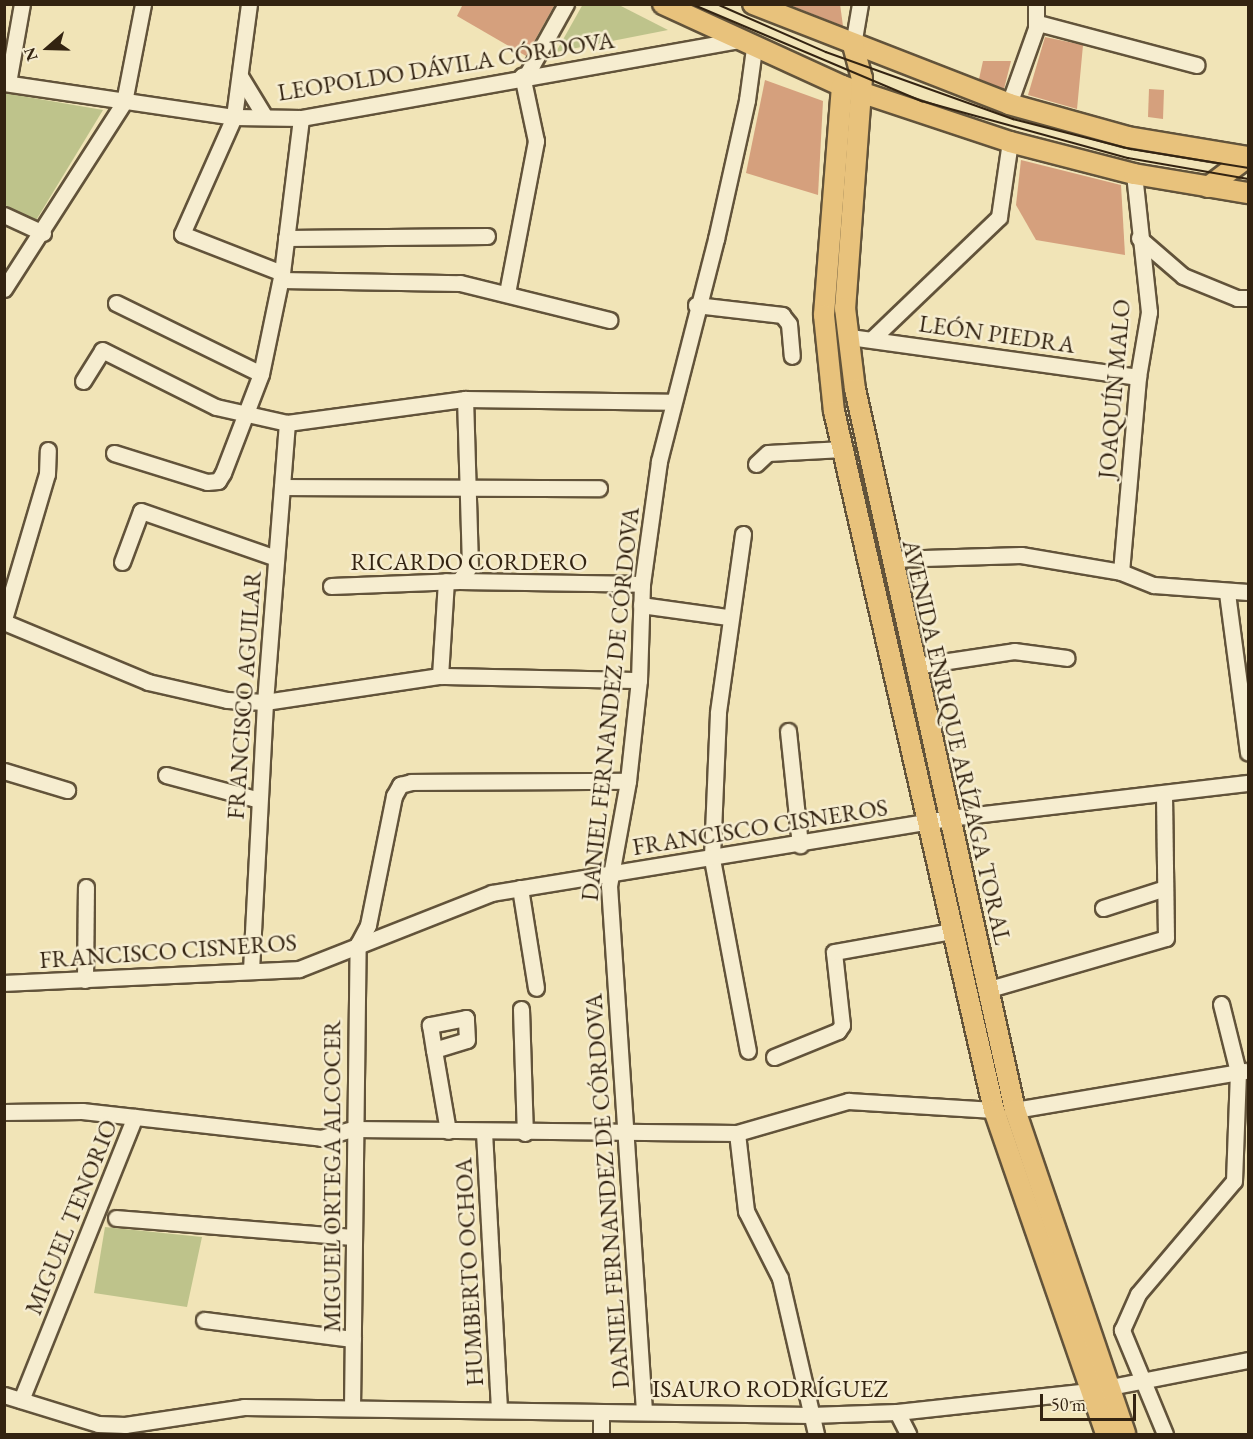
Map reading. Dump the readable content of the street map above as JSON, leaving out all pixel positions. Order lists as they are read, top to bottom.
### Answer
{
  "streets": {
    "main road": ["AVENIDA ENRIQUE ARÍZAGA TORAL"],
    "street": [
      "LEOPOLDO DÁVILA CÓRDOVA",
      "LEÓN PIEDRA",
      "JOAQUÍN MALO",
      "RICARDO CORDERO",
      "FRANCISCO AGUILAR",
      "DANIEL FERNANDEZ DE CÓRDOVA",
      "FRANCISCO CISNEROS",
      "MIGUEL ORTEGA ALCOCER",
      "MIGUEL TENORIO",
      "HUMBERTO OCHOA",
      "ISAURO RODRÍGUEZ"
    ]
  },
  "crossings": [
    ["LEOPOLDO DÁVILA CÓRDOVA", "DANIEL FERNANDEZ DE CÓRDOVA"],
    ["LEÓN PIEDRA", "JOAQUÍN MALO"],
    ["LEÓN PIEDRA", "AVENIDA ENRIQUE ARÍZAGA TORAL"],
    ["RICARDO CORDERO", "DANIEL FERNANDEZ DE CÓRDOVA"],
    ["FRANCISCO AGUILAR", "FRANCISCO CISNEROS"],
    ["DANIEL FERNANDEZ DE CÓRDOVA", "FRANCISCO CISNEROS"],
    ["DANIEL FERNANDEZ DE CÓRDOVA", "ISAURO RODRÍGUEZ"],
    ["AVENIDA ENRIQUE ARÍZAGA TORAL", "FRANCISCO CISNEROS"],
    ["AVENIDA ENRIQUE ARÍZAGA TORAL", "ISAURO RODRÍGUEZ"],
    ["FRANCISCO CISNEROS", "MIGUEL ORTEGA ALCOCER"],
    ["MIGUEL ORTEGA ALCOCER", "ISAURO RODRÍGUEZ"],
    ["MIGUEL TENORIO", "ISAURO RODRÍGUEZ"],
    ["HUMBERTO OCHOA", "ISAURO RODRÍGUEZ"]
  ],
  "scale_bar": "50 m",
  "north": "left"
}
